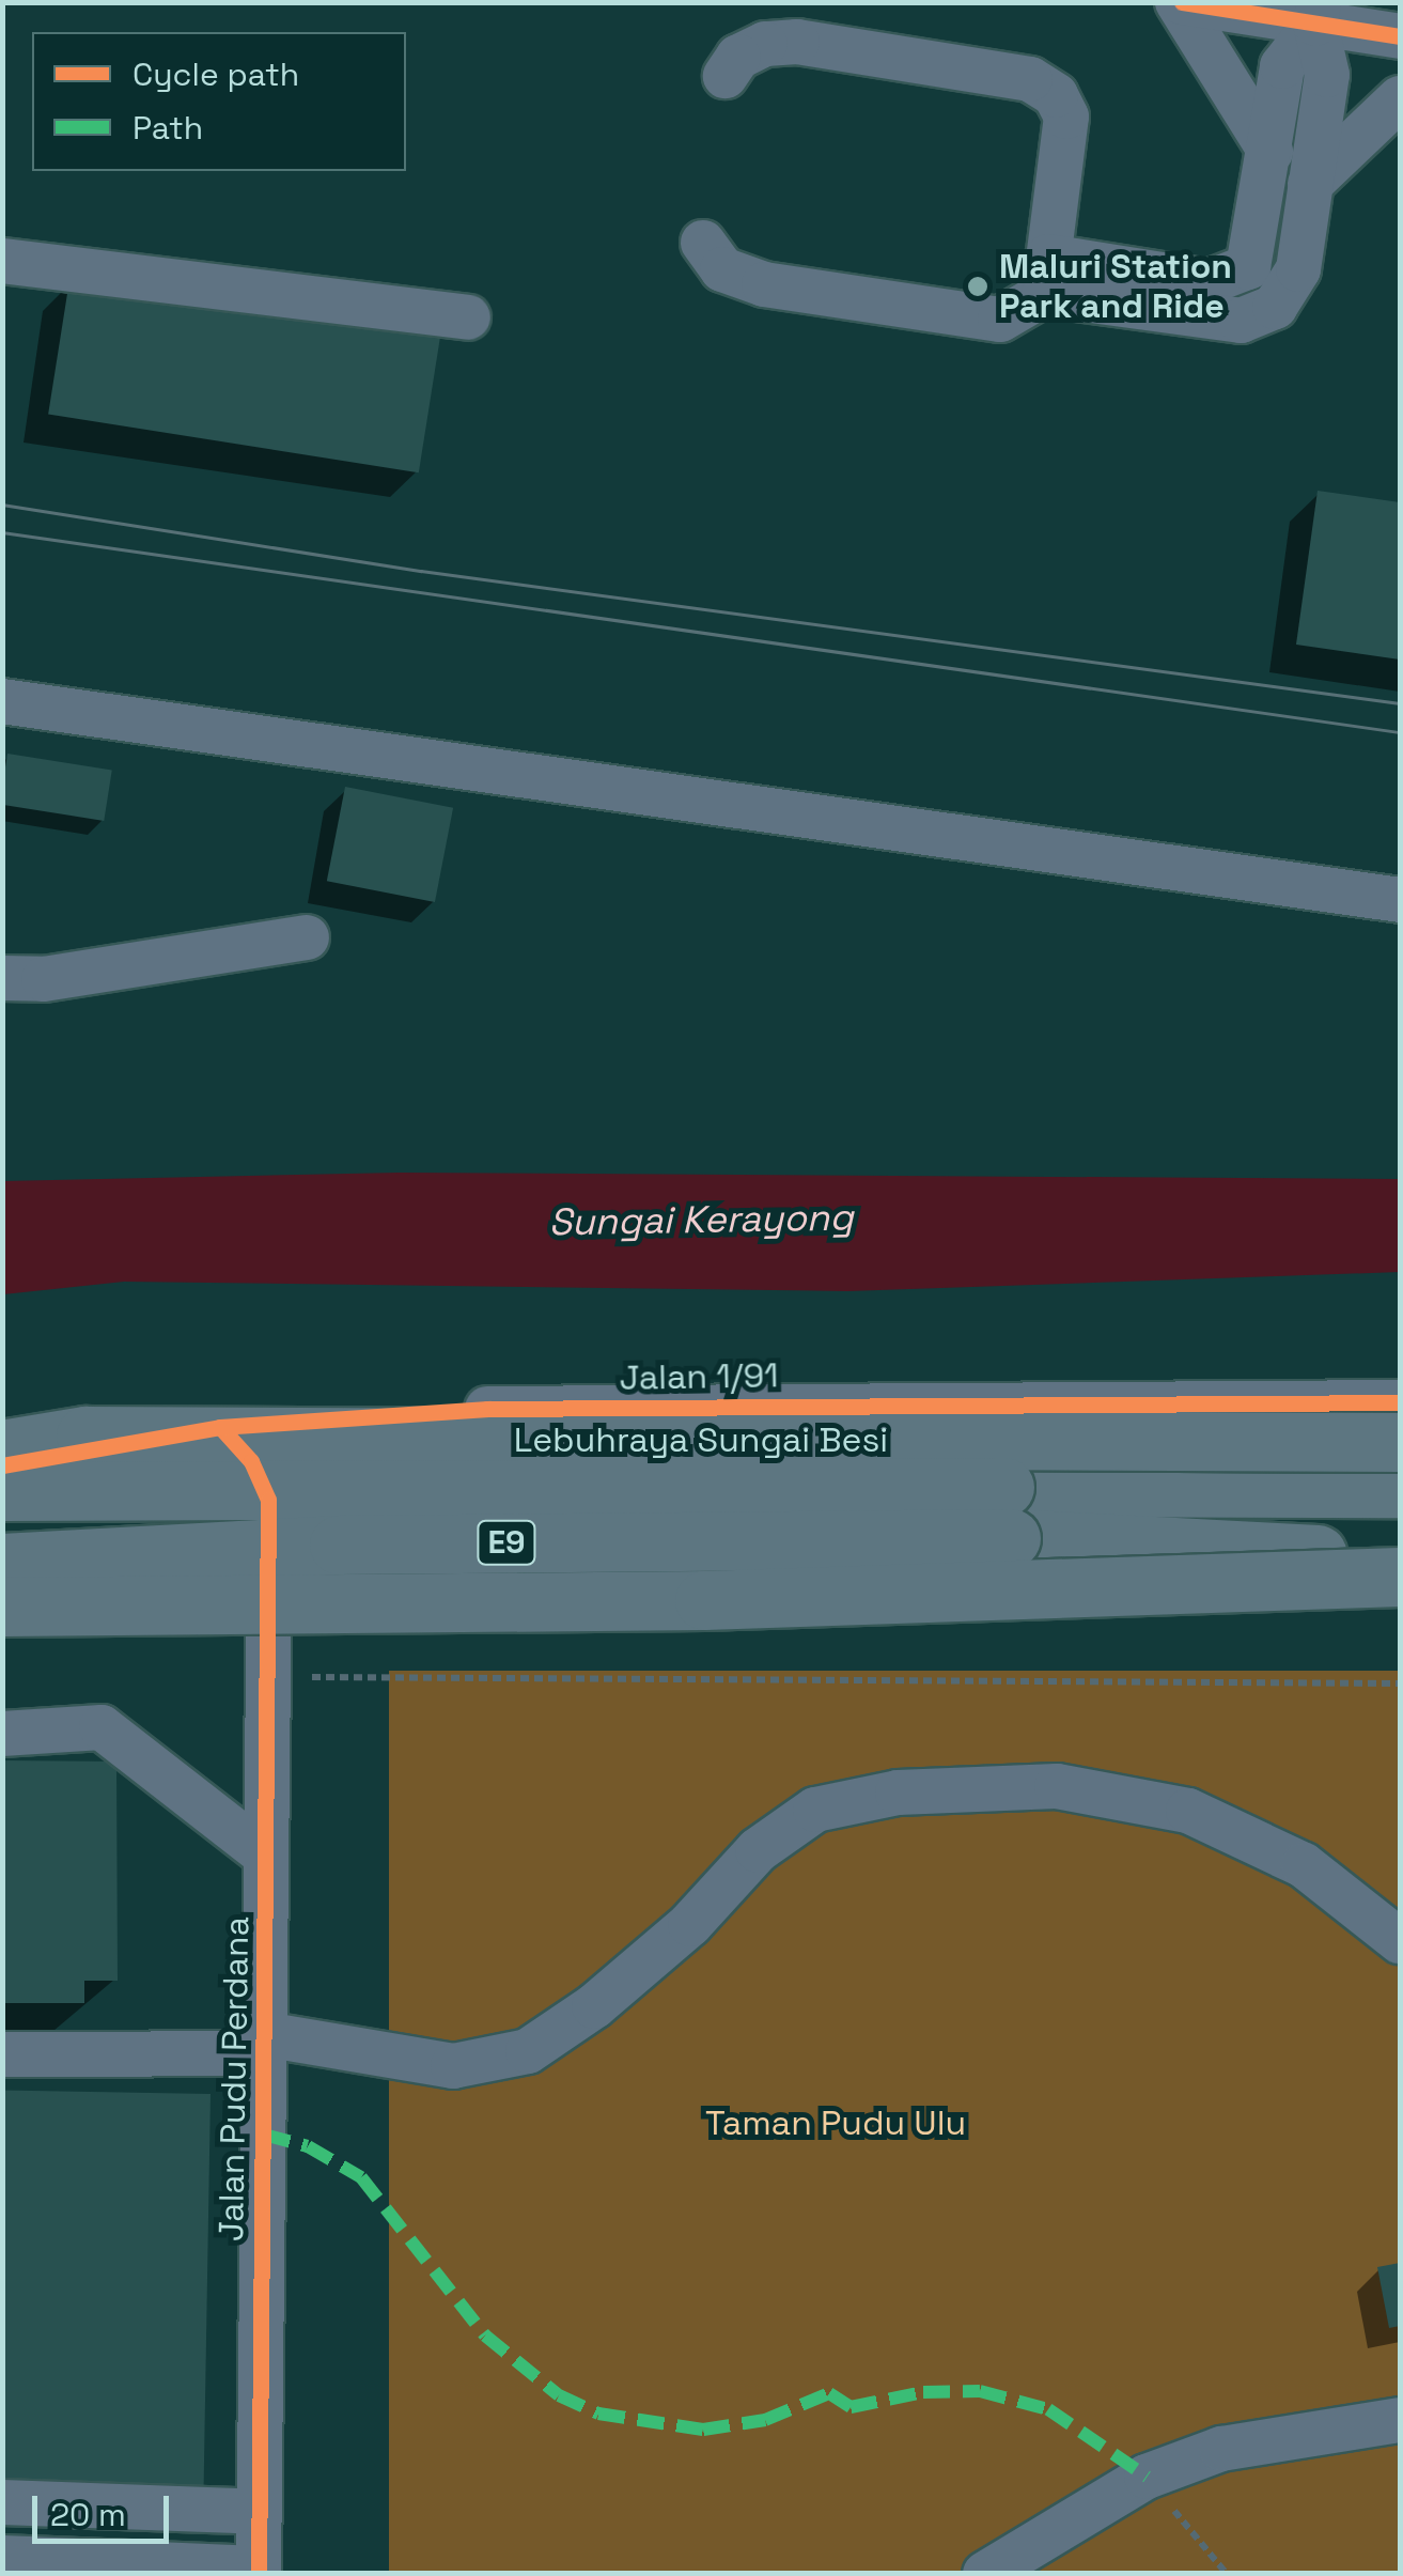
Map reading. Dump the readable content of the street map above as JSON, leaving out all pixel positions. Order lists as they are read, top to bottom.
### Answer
{
  "streets": {
    "highway": ["Lebuhraya Sungai Besi", "E9"],
    "street": ["Jalan 1/91", "Jalan Pudu Perdana"]
  },
  "crossings": [
    ["Jalan 1/91", "Jalan Pudu Perdana"]
  ],
  "water": ["Sungai Kerayong"],
  "parks": ["Taman Pudu Ulu"],
  "places": ["Maluri Station Park and Ride"],
  "legend": ["Cycle path", "Path"],
  "scale_bar": "20 m"
}
